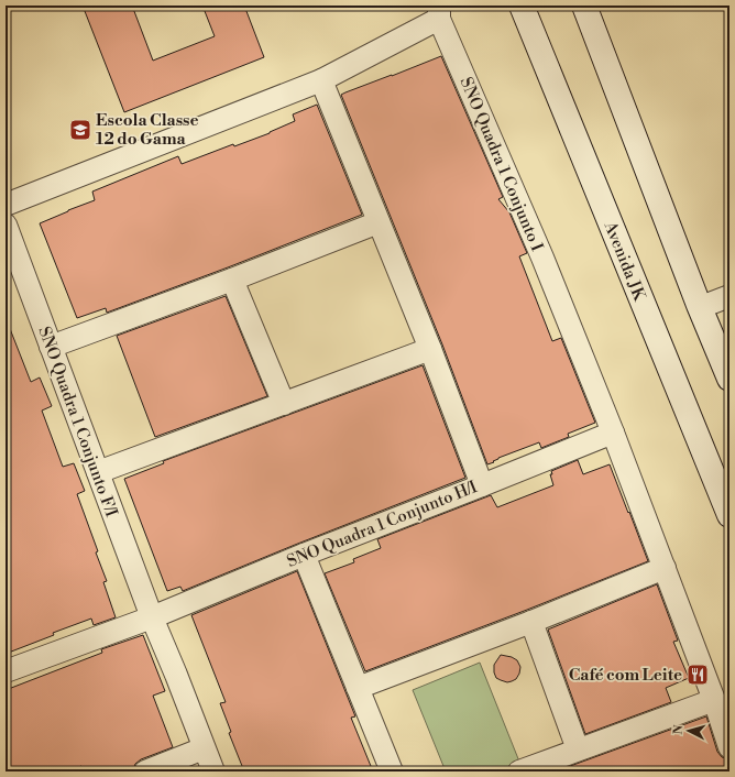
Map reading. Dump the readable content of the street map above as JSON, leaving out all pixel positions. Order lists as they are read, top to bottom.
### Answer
{
  "streets": {
    "main road": ["Avenida JK"],
    "street": ["SNO Quadra 1 Conjunto I", "SNO Quadra 1 Conjunto F/I", "SNO Quadra 1 Conjunto H/I"]
  },
  "crossings": [
    ["SNO Quadra 1 Conjunto I", "SNO Quadra 1 Conjunto H/I"],
    ["SNO Quadra 1 Conjunto F/I", "SNO Quadra 1 Conjunto H/I"]
  ],
  "places": {
    "school or university": ["Escola Classe 12 do Gama"],
    "restaurant": ["Café com Leite"]
  },
  "north": "left"
}
